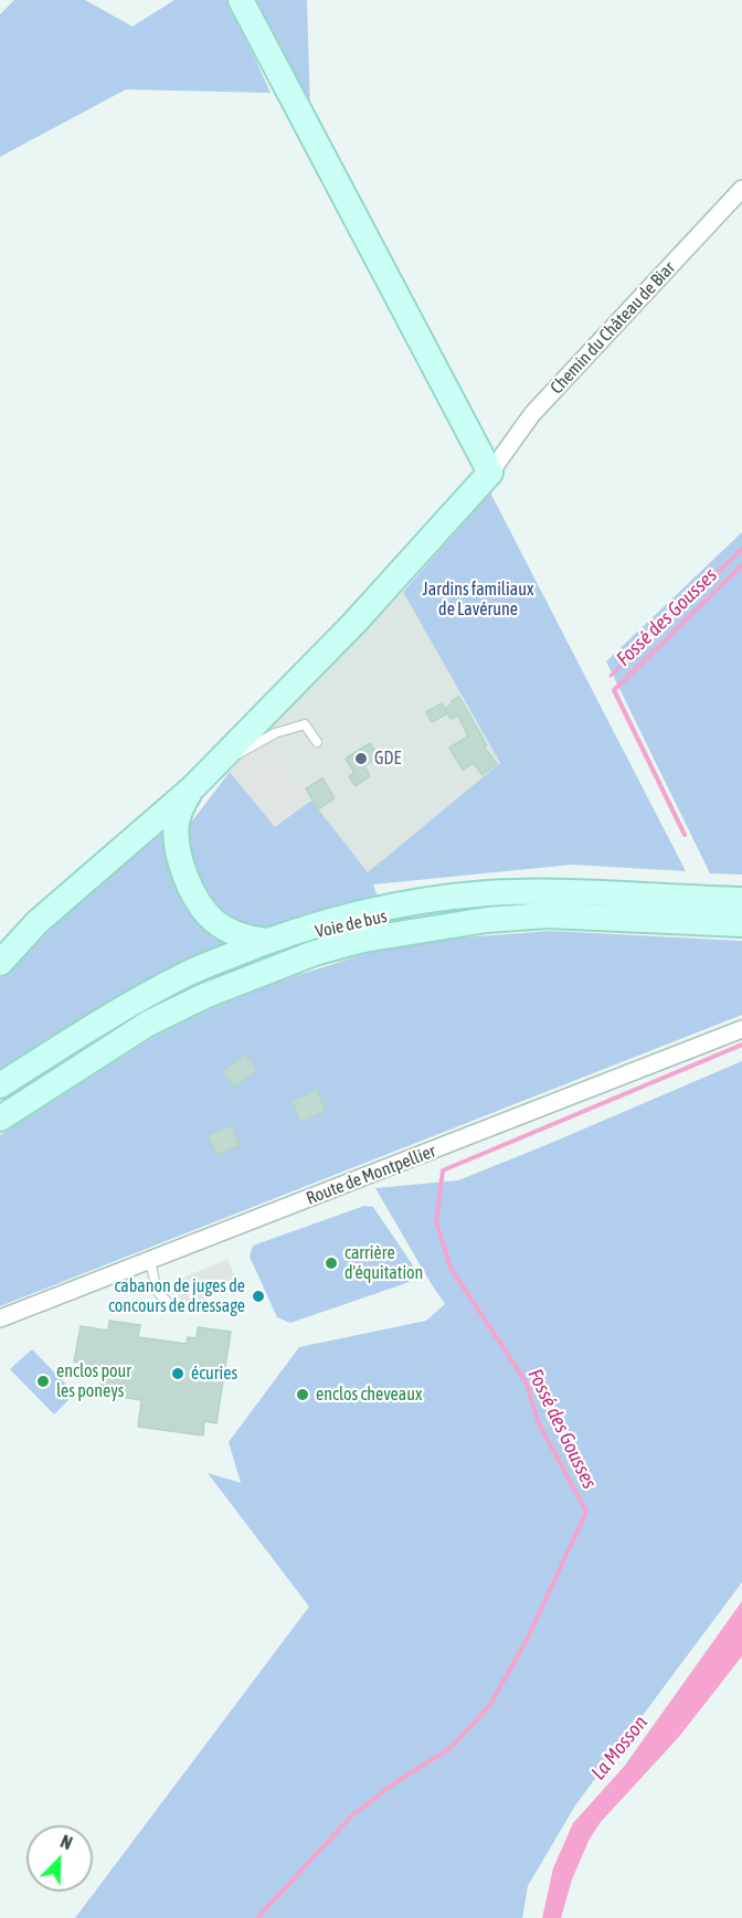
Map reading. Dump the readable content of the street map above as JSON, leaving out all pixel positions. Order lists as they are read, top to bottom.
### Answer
{
  "streets": {
    "street": ["Chemin du Château de Biar", "Route de Montpellier"],
    "lane": ["Voie de bus"]
  },
  "water": ["Fossé des Gousses", "La Mosson"],
  "parks": ["Jardins familiaux de Lavérune"],
  "places": [
    "GDE",
    "carrière d'équitation",
    "cabanon de juges de concours de dressage",
    "écuries",
    "enclos pour les poneys",
    "enclos cheveaux"
  ],
  "north": "top right"
}
